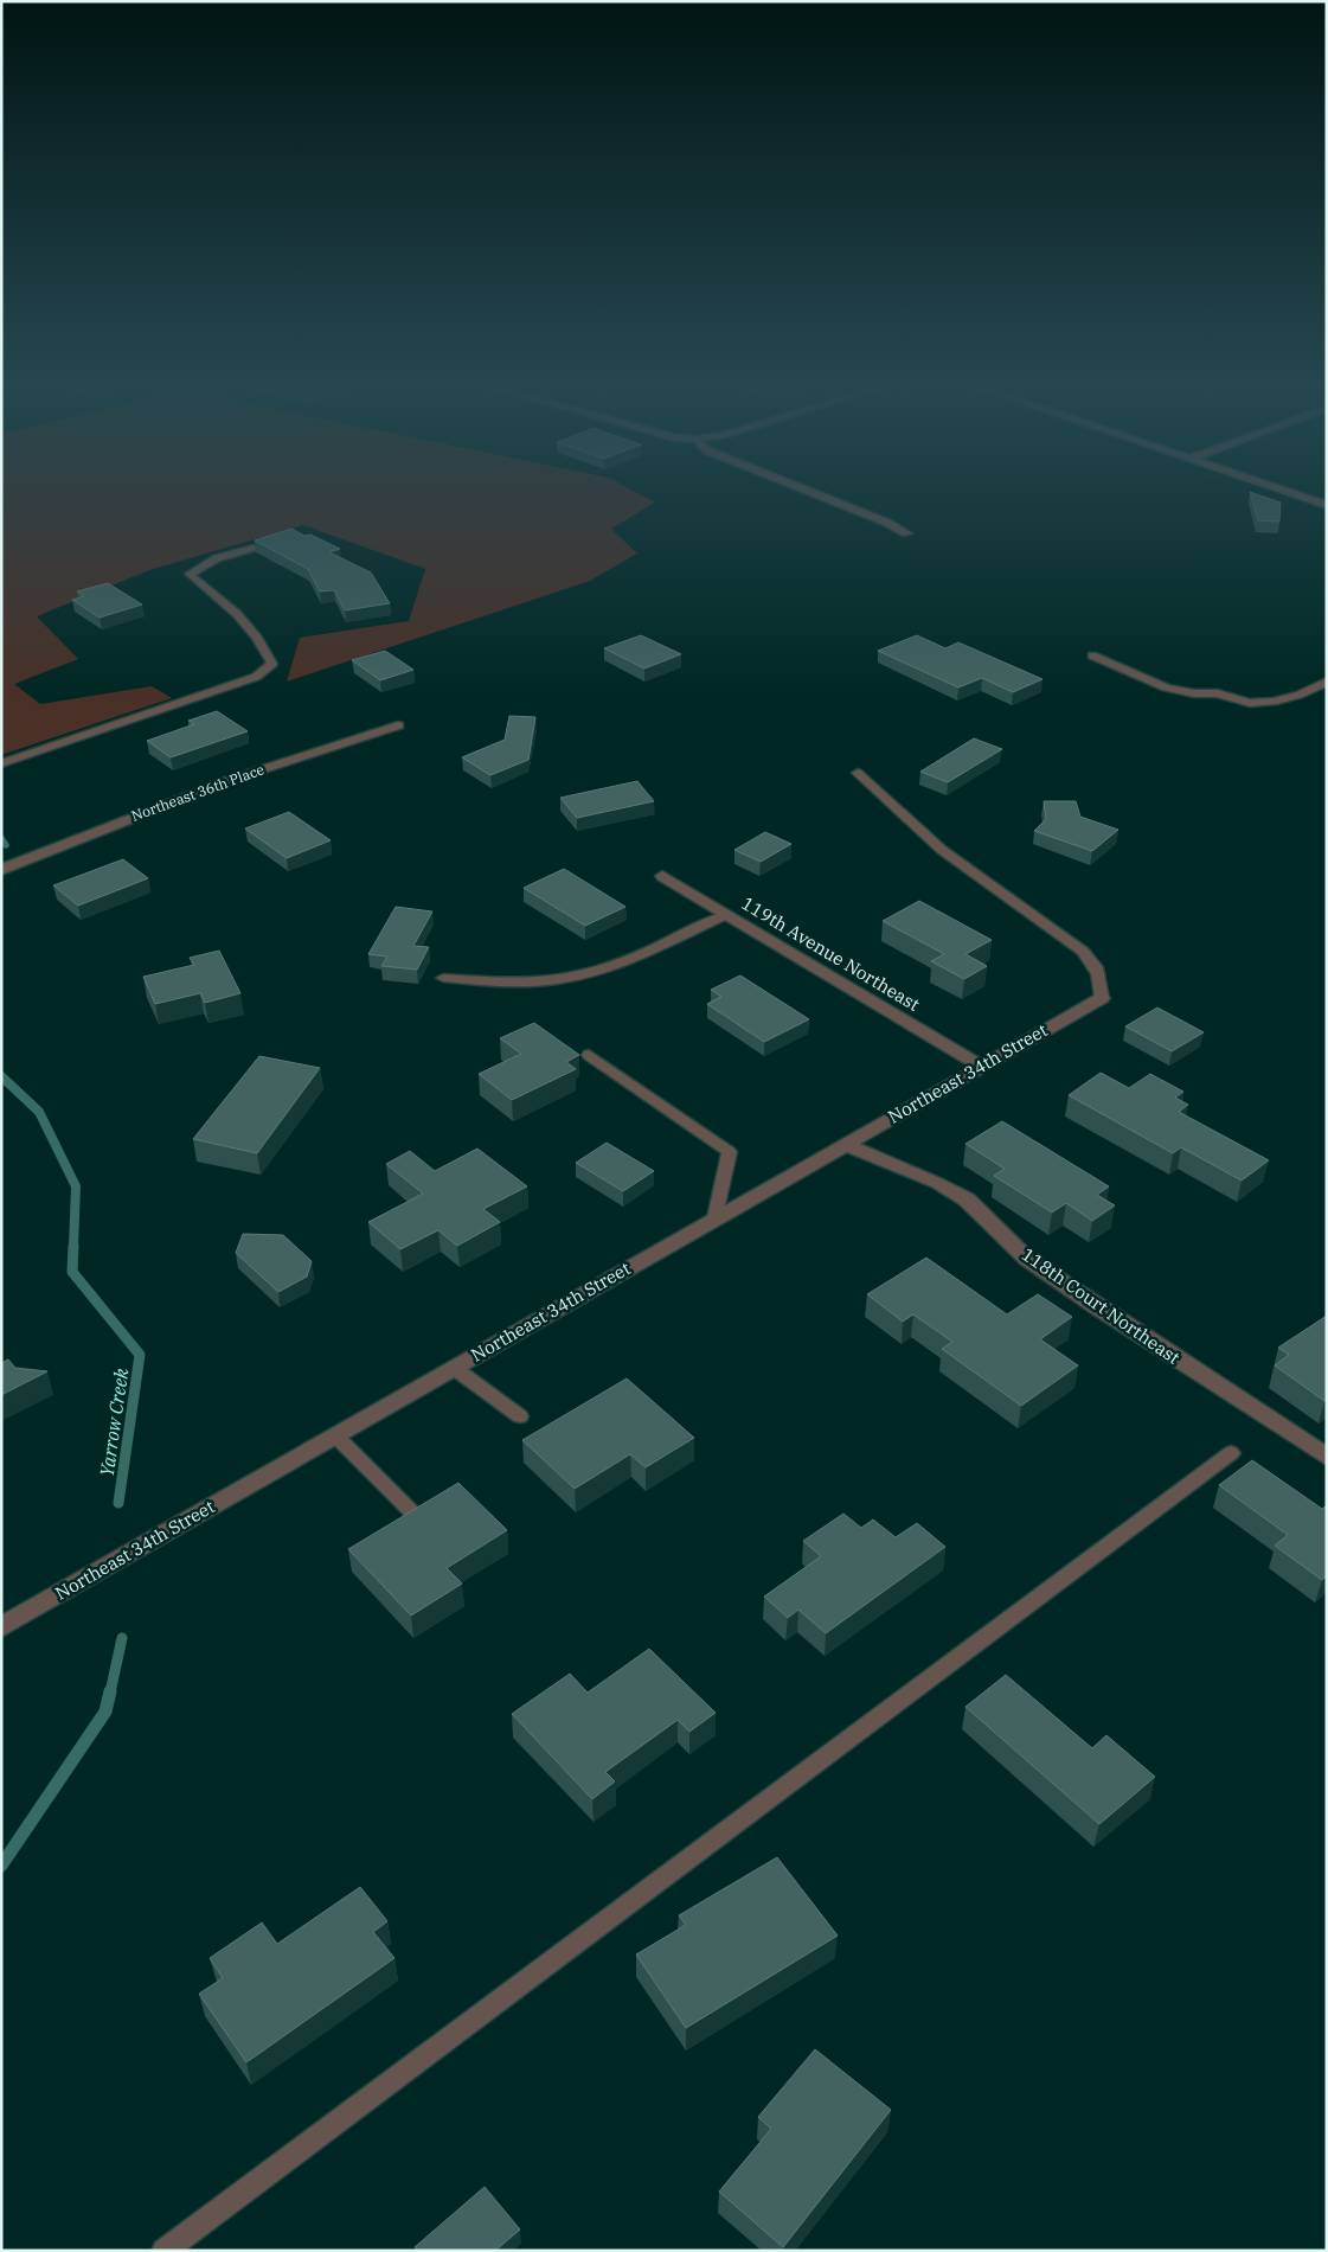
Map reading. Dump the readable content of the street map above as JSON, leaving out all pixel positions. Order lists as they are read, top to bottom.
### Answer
{
  "streets": {
    "street": [
      "Northeast 36th Place",
      "119th Avenue Northeast",
      "Northeast 34th Street",
      "118th Court Northeast"
    ]
  },
  "crossings": [
    ["119th Avenue Northeast", "Northeast 34th Street"],
    ["Northeast 34th Street", "118th Court Northeast"]
  ],
  "water": ["Yarrow Creek"]
}
